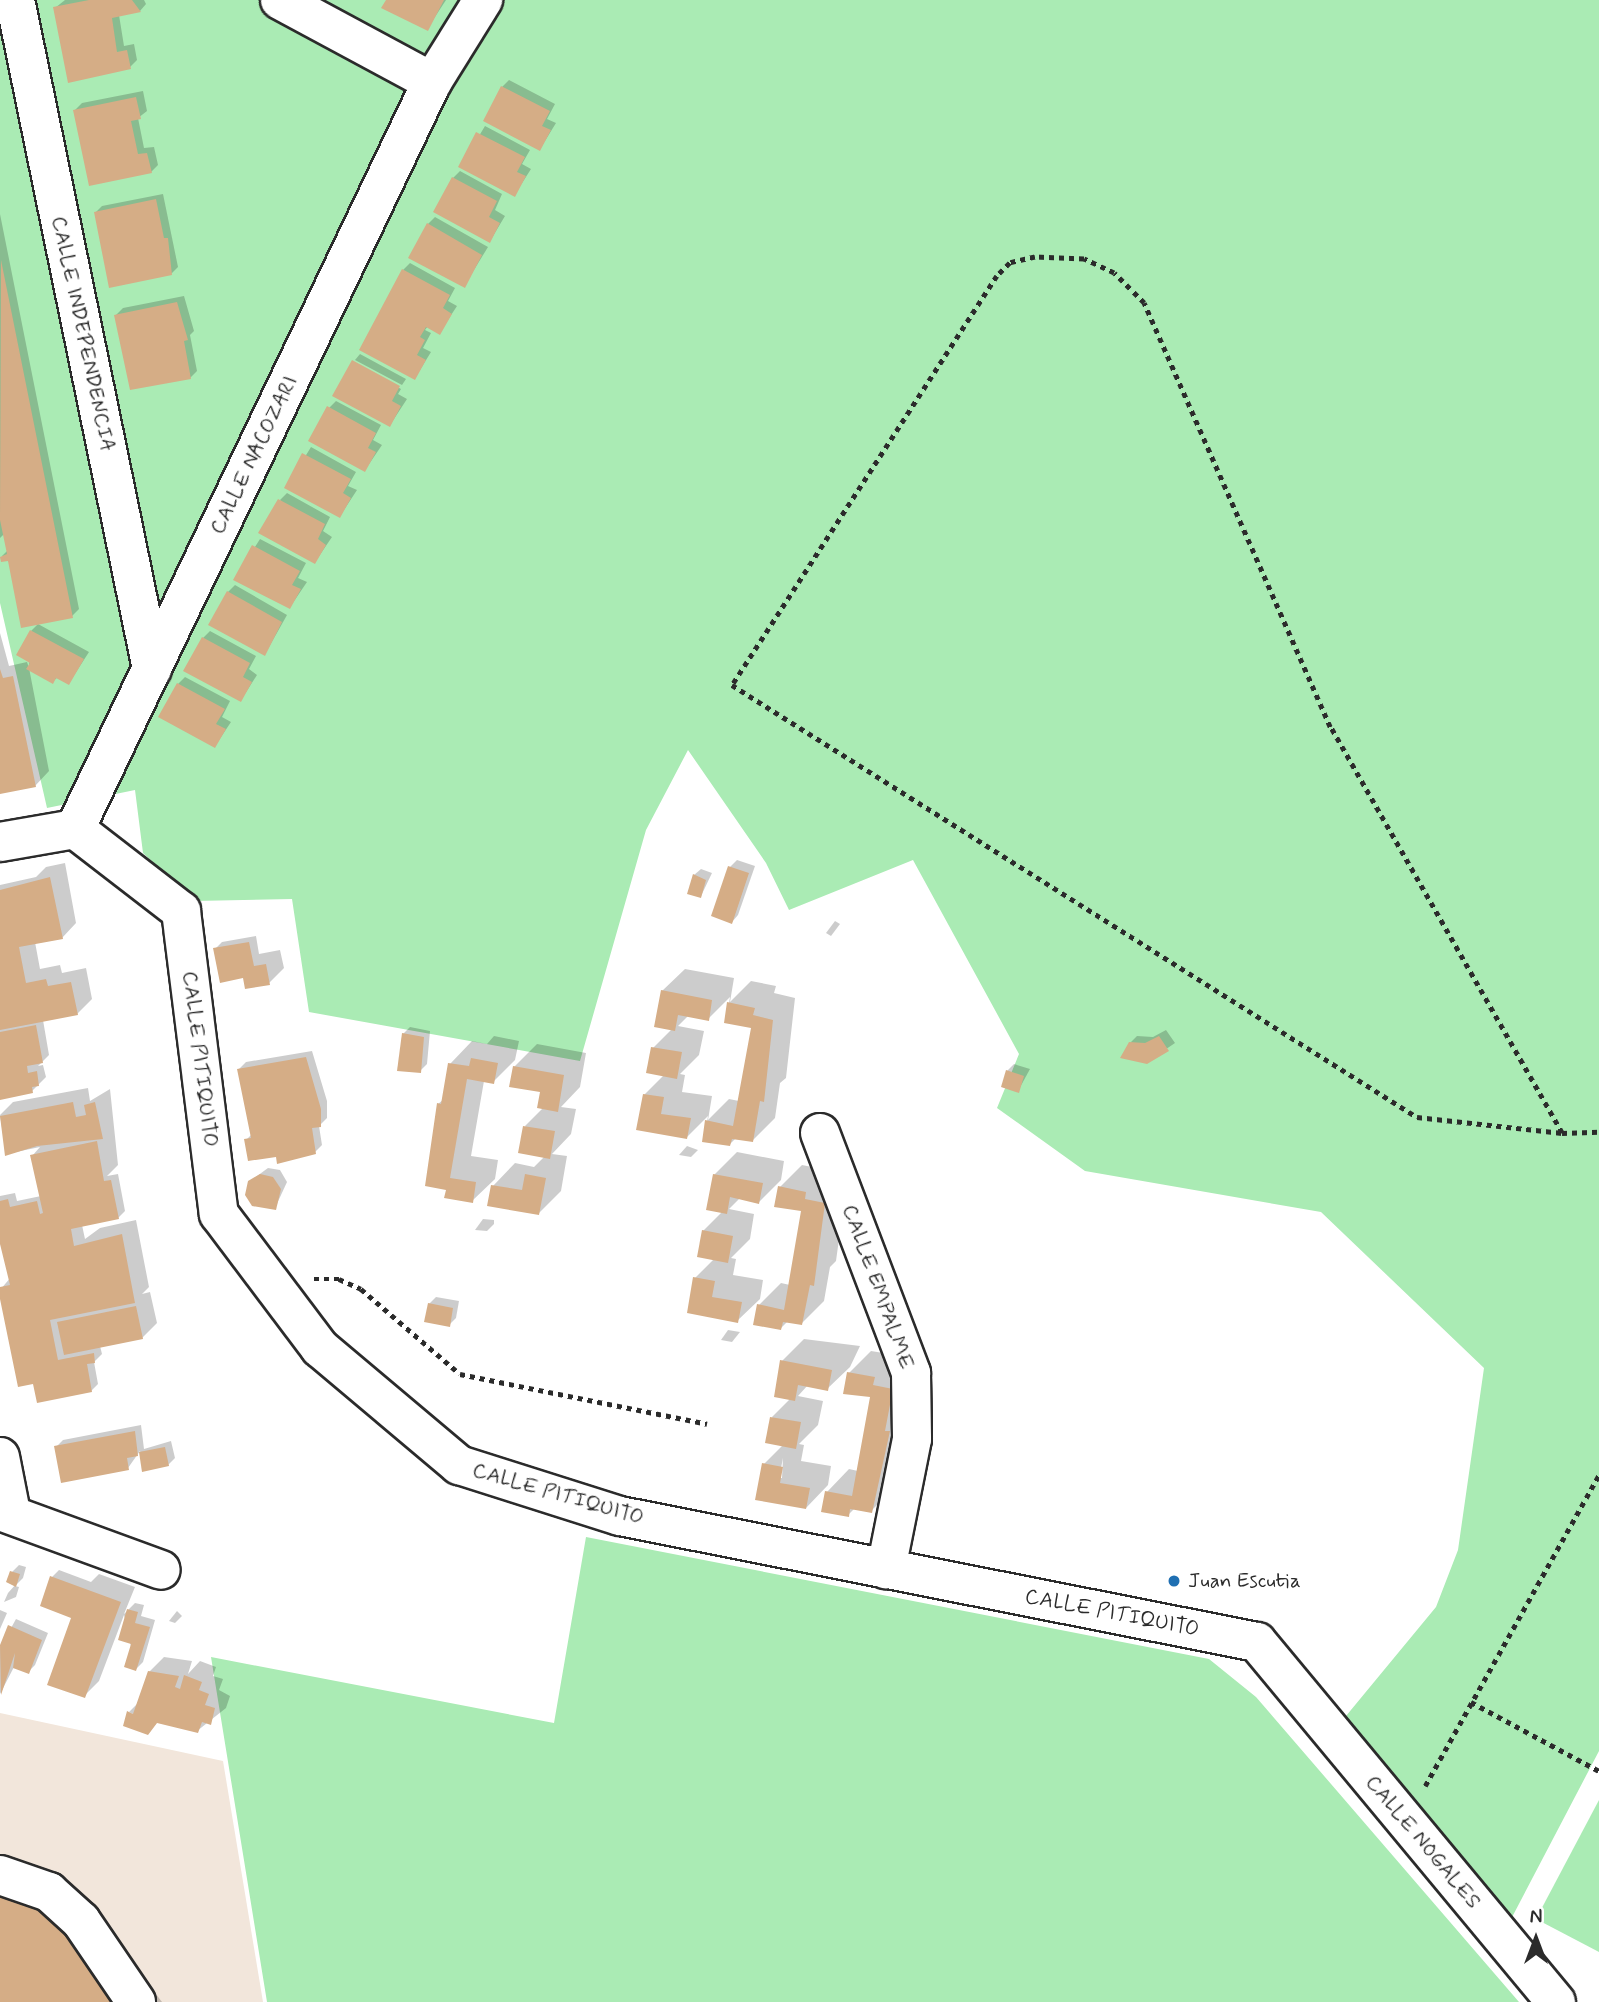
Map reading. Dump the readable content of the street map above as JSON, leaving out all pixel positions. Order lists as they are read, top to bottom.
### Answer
{
  "streets": {
    "street": [
      "CALLE INDEPENDENCIA",
      "CALLE NACOZARI",
      "CALLE PITIQUITO",
      "CALLE EMPALME",
      "CALLE NOGALES"
    ]
  },
  "crossings": [
    ["CALLE INDEPENDENCIA", "CALLE NACOZARI"],
    ["CALLE NACOZARI", "CALLE PITIQUITO"],
    ["CALLE PITIQUITO", "CALLE EMPALME"],
    ["CALLE PITIQUITO", "CALLE NOGALES"]
  ],
  "places": ["Juan Escutia"],
  "north": "top"
}
